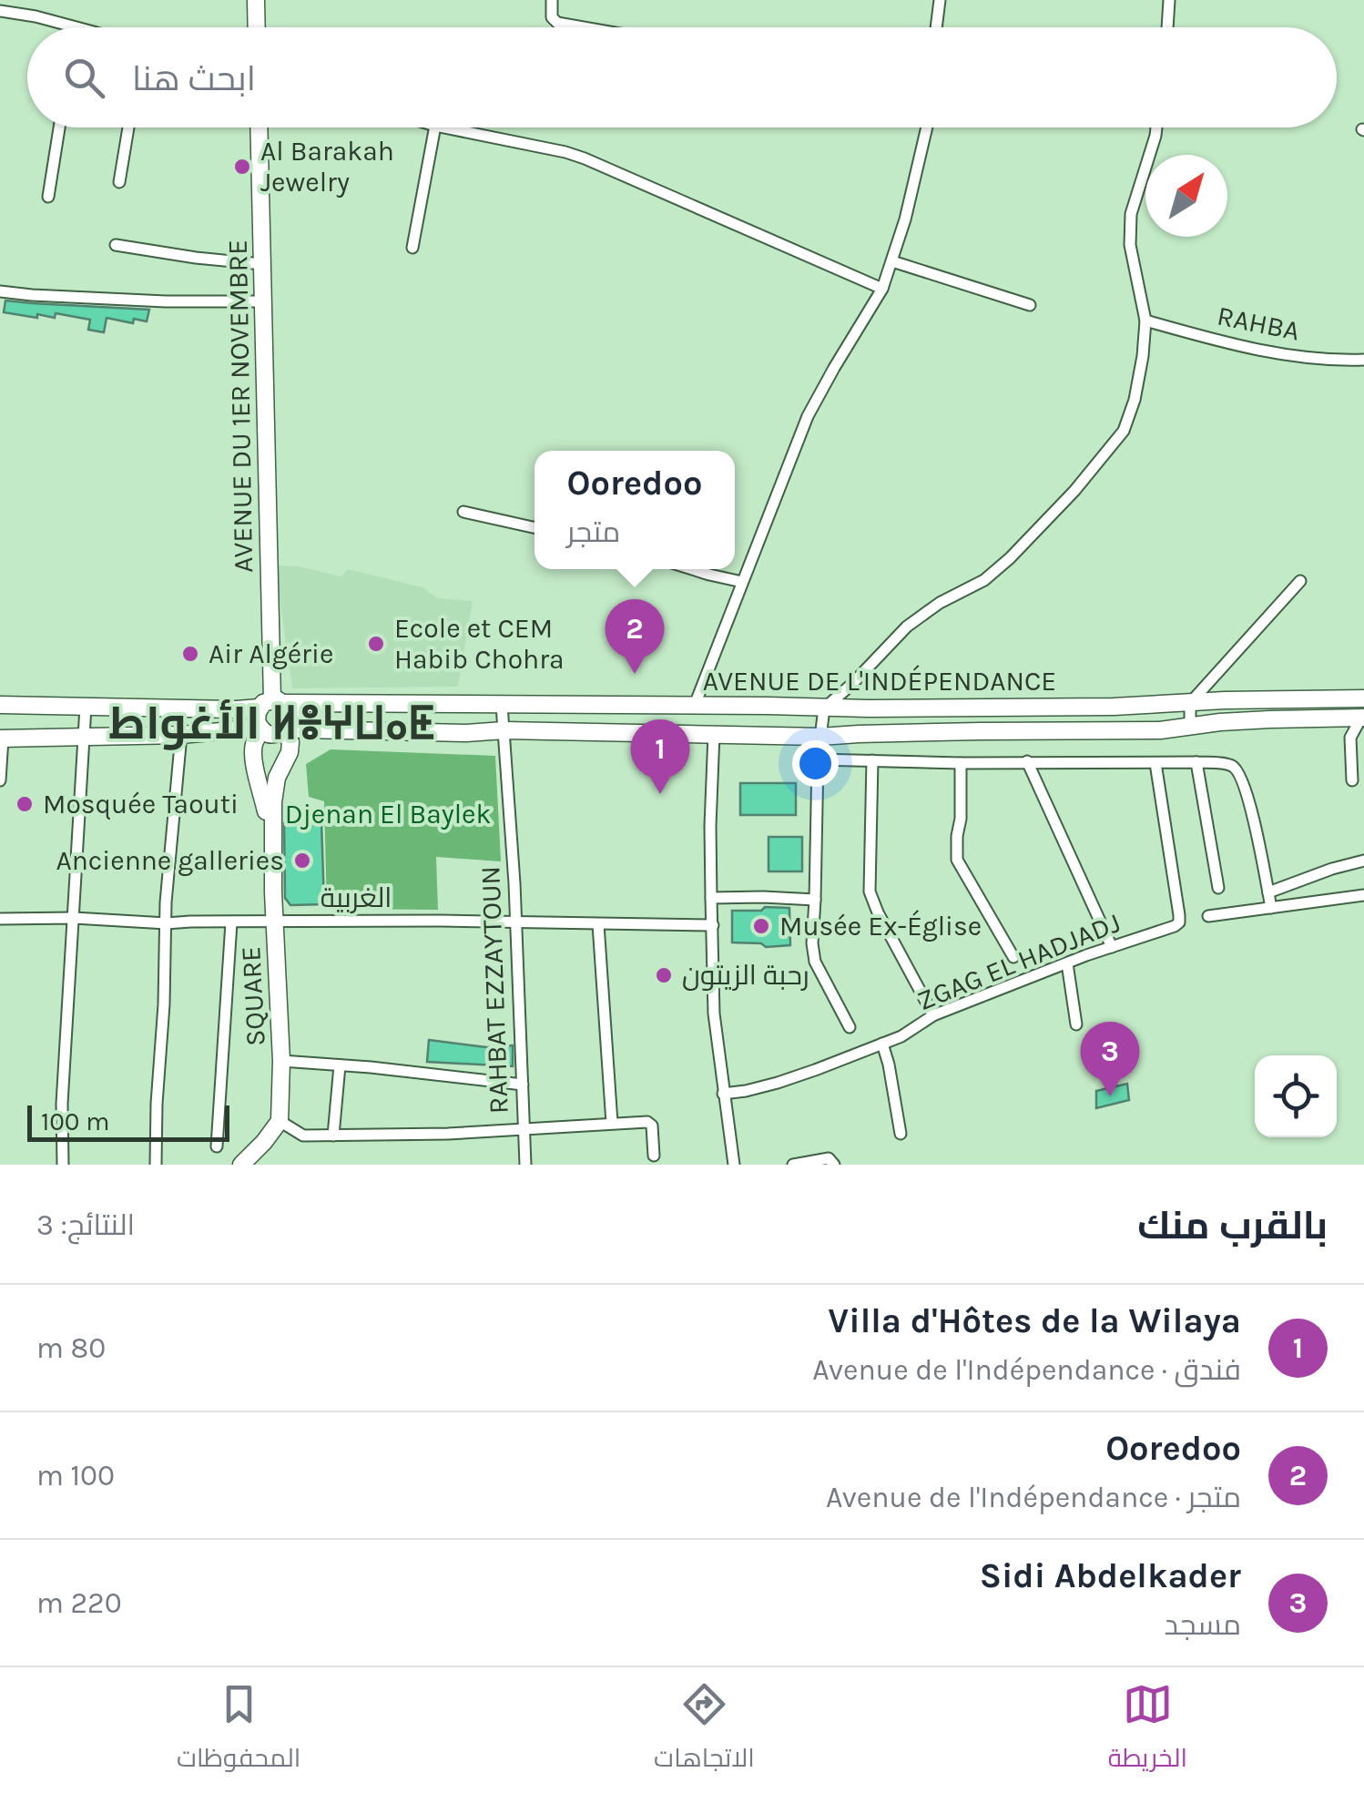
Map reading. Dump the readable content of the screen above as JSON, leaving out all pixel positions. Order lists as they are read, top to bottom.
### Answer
{
  "streets": {
    "main road": ["AVENUE DU 1ER NOVEMBRE", "AVENUE DE L'INDÉPENDANCE", "SQUARE"],
    "street": [
      "RAHBA",
      "الغربية",
      "ZGAG EL HADJADJ",
      "RAHBAT EZZAYTOUN"
    ]
  },
  "crossings": [
    ["AVENUE DU 1ER NOVEMBRE", "AVENUE DE L'INDÉPENDANCE"],
    ["AVENUE DE L'INDÉPENDANCE", "RAHBAT EZZAYTOUN"],
    ["الغربية", "RAHBAT EZZAYTOUN"],
    ["الغربية", "SQUARE"]
  ],
  "districts": ["الأغواط ⵍⴻⵖⵡⴰⵟ"],
  "parks": ["Djenan El Baylek"],
  "places": [
    "Al Barakah Jewelry",
    "Ecole et CEM Habib Chohra",
    "Air Algérie",
    "Mosquée Taouti",
    "Ancienne galleries",
    "Musée Ex-Église",
    "رحبة الزيتون"
  ],
  "scale_bar": "100 m",
  "north": "top right",
  "page": {
    "search": "ابحث هنا",
    "popup": ["Ooredoo", "متجر"],
    "pins": ["2", "1", "3"],
    "scale": "100 m",
    "heading": ["بالقرب منك", "النتائج: 3"],
    "list": [
      {
        "mark": "1",
        "name": "Villa d'Hôtes de la Wilaya",
        "note": "فندق · Avenue de l'Indépendance",
        "value": "80 m"
      },
      {
        "mark": "2",
        "name": "Ooredoo",
        "note": "متجر · Avenue de l'Indépendance",
        "value": "100 m"
      },
      {
        "mark": "3",
        "name": "Sidi Abdelkader",
        "note": "مسجد",
        "value": "220 m"
      }
    ],
    "nav": ["الخريطة", "الاتجاهات", "المحفوظات"]
  }
}
